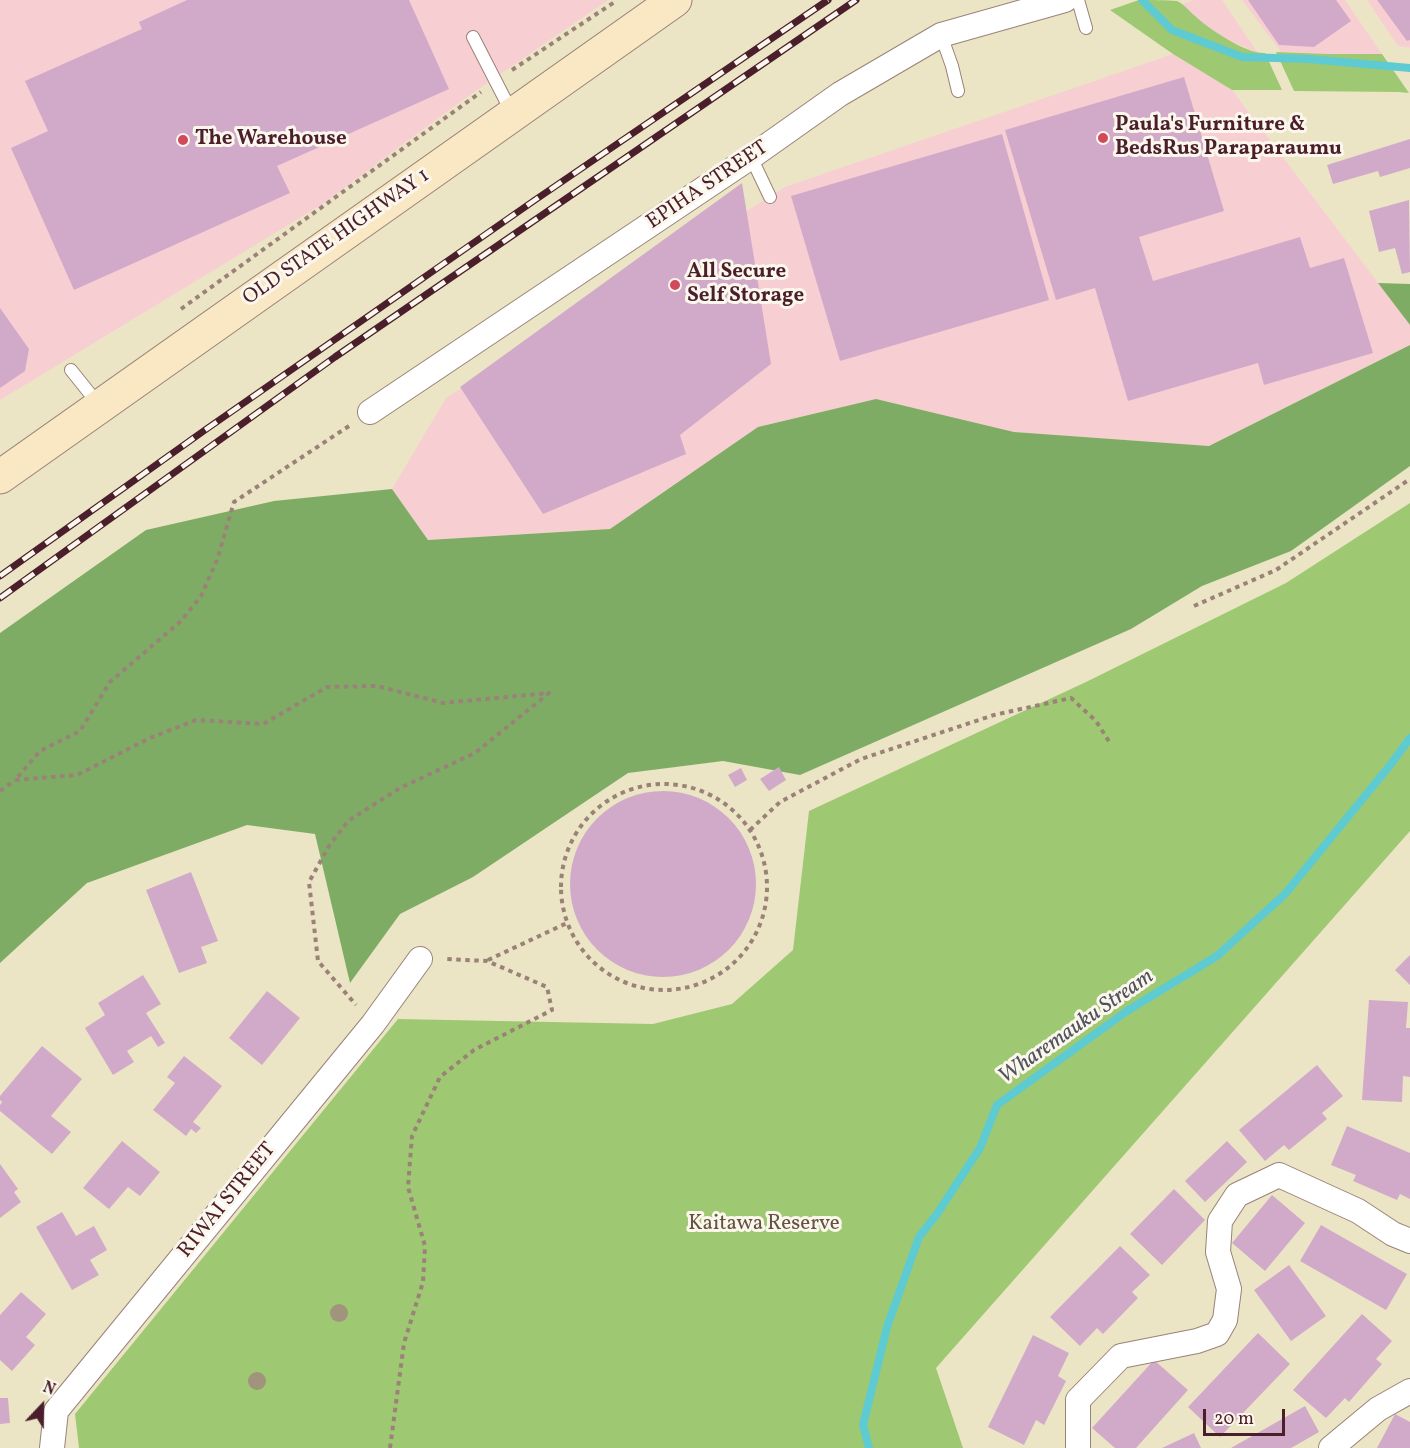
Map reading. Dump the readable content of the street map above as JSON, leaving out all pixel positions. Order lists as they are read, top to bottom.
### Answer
{
  "streets": {
    "main road": ["OLD STATE HIGHWAY 1"],
    "street": ["EPIHA STREET", "RIWAI STREET"]
  },
  "water": ["Wharemauku Stream"],
  "parks": ["Kaitawa Reserve"],
  "places": ["Paula's Furniture & BedsRus Paraparaumu", "The Warehouse", "All Secure Self Storage"],
  "scale_bar": "20 m",
  "north": "top"
}
